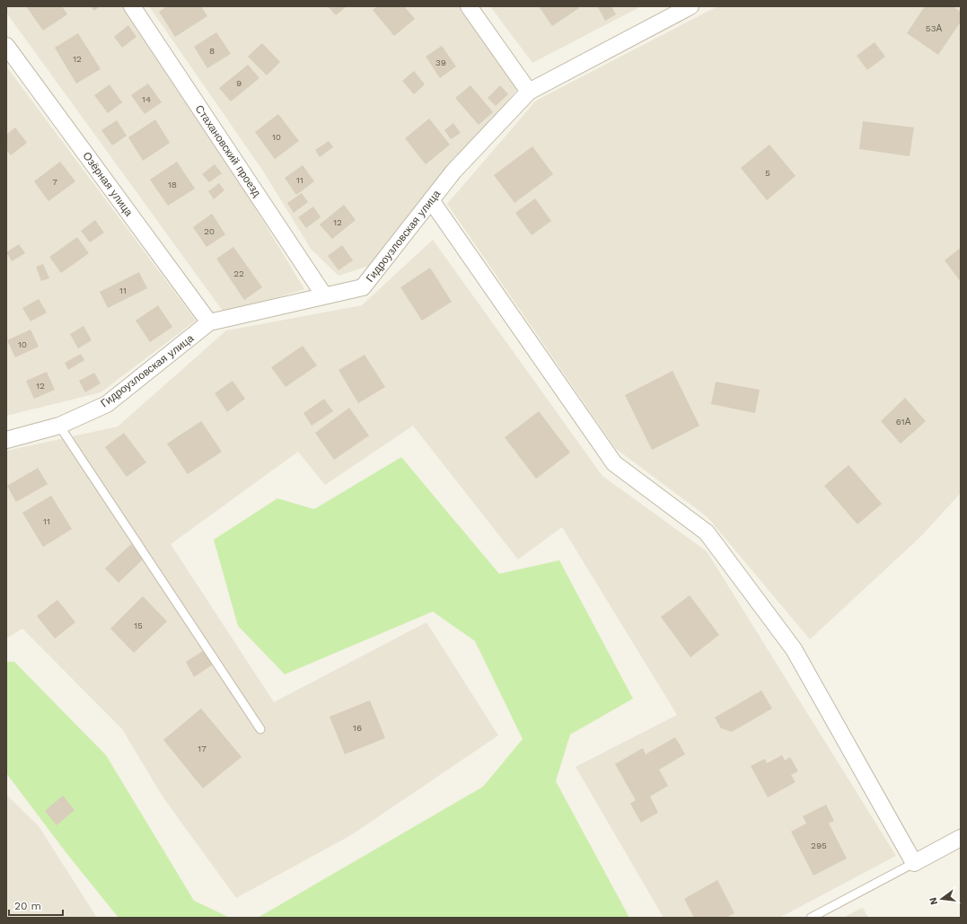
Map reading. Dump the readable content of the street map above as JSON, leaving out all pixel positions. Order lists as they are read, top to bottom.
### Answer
{
  "streets": {
    "street": ["Стахановский проезд", "Озёрная улица", "Гидроузловская улица"]
  },
  "crossings": [
    ["Стахановский проезд", "Гидроузловская улица"],
    ["Озёрная улица", "Гидроузловская улица"]
  ],
  "house_numbers": [
    "53А",
    "8",
    "12",
    "39",
    "9",
    "14",
    "10",
    "5",
    "11",
    "7",
    "18",
    "12",
    "20",
    "22",
    "11",
    "10",
    "12",
    "61А",
    "11",
    "15",
    "16",
    "17",
    "295"
  ],
  "scale_bar": "20 m",
  "north": "left"
}
